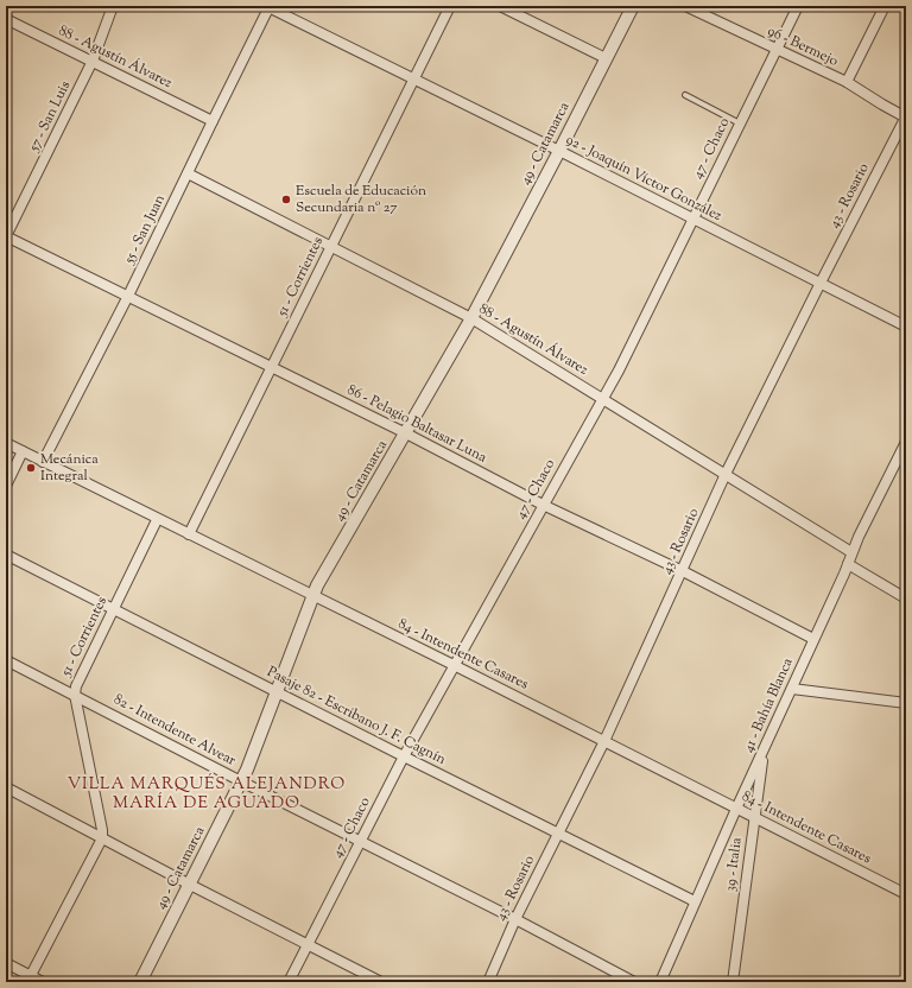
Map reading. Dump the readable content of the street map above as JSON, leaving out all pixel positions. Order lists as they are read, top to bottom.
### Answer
{
  "streets": {
    "street": [
      "96 - Bermejo",
      "88 - Agustín Álvarez",
      "57 - San Luis",
      "49 - Catamarca",
      "47 - Chaco",
      "92 - Joaquín Víctor González",
      "43 - Rosario",
      "55 - San Juan",
      "51 - Corrientes",
      "86 - Pelagio Baltasar Luna",
      "84 - Intendente Casares",
      "41 - Bahía Blanca",
      "Pasaje 82 - Escribano J. F. Cagnín",
      "82 - Intendente Alvear",
      "39 - Italia"
    ]
  },
  "crossings": [
    ["96 - Bermejo", "47 - Chaco"],
    ["96 - Bermejo", "43 - Rosario"],
    ["88 - Agustín Álvarez", "57 - San Luis"],
    ["88 - Agustín Álvarez", "49 - Catamarca"],
    ["88 - Agustín Álvarez", "47 - Chaco"],
    ["88 - Agustín Álvarez", "43 - Rosario"],
    ["88 - Agustín Álvarez", "55 - San Juan"],
    ["88 - Agustín Álvarez", "51 - Corrientes"],
    ["88 - Agustín Álvarez", "41 - Bahía Blanca"],
    ["57 - San Luis", "86 - Pelagio Baltasar Luna"],
    ["49 - Catamarca", "92 - Joaquín Víctor González"],
    ["49 - Catamarca", "86 - Pelagio Baltasar Luna"],
    ["49 - Catamarca", "84 - Intendente Casares"],
    ["49 - Catamarca", "Pasaje 82 - Escribano J. F. Cagnín"],
    ["49 - Catamarca", "82 - Intendente Alvear"],
    ["47 - Chaco", "92 - Joaquín Víctor González"],
    ["47 - Chaco", "86 - Pelagio Baltasar Luna"],
    ["47 - Chaco", "84 - Intendente Casares"],
    ["47 - Chaco", "Pasaje 82 - Escribano J. F. Cagnín"],
    ["47 - Chaco", "82 - Intendente Alvear"],
    ["92 - Joaquín Víctor González", "43 - Rosario"],
    ["92 - Joaquín Víctor González", "55 - San Juan"],
    ["92 - Joaquín Víctor González", "51 - Corrientes"],
    ["43 - Rosario", "86 - Pelagio Baltasar Luna"],
    ["43 - Rosario", "84 - Intendente Casares"],
    ["43 - Rosario", "Pasaje 82 - Escribano J. F. Cagnín"],
    ["43 - Rosario", "82 - Intendente Alvear"],
    ["55 - San Juan", "86 - Pelagio Baltasar Luna"],
    ["55 - San Juan", "84 - Intendente Casares"],
    ["51 - Corrientes", "86 - Pelagio Baltasar Luna"],
    ["51 - Corrientes", "84 - Intendente Casares"],
    ["51 - Corrientes", "Pasaje 82 - Escribano J. F. Cagnín"],
    ["51 - Corrientes", "82 - Intendente Alvear"],
    ["86 - Pelagio Baltasar Luna", "41 - Bahía Blanca"],
    ["84 - Intendente Casares", "41 - Bahía Blanca"],
    ["84 - Intendente Casares", "39 - Italia"],
    ["41 - Bahía Blanca", "Pasaje 82 - Escribano J. F. Cagnín"],
    ["41 - Bahía Blanca", "39 - Italia"]
  ],
  "districts": ["VILLA MARQUÉS ALEJANDRO MARÍA DE AGUADO"],
  "places": ["Escuela de Educación Secundaria nº 27", "Mecánica Integral"]
}
